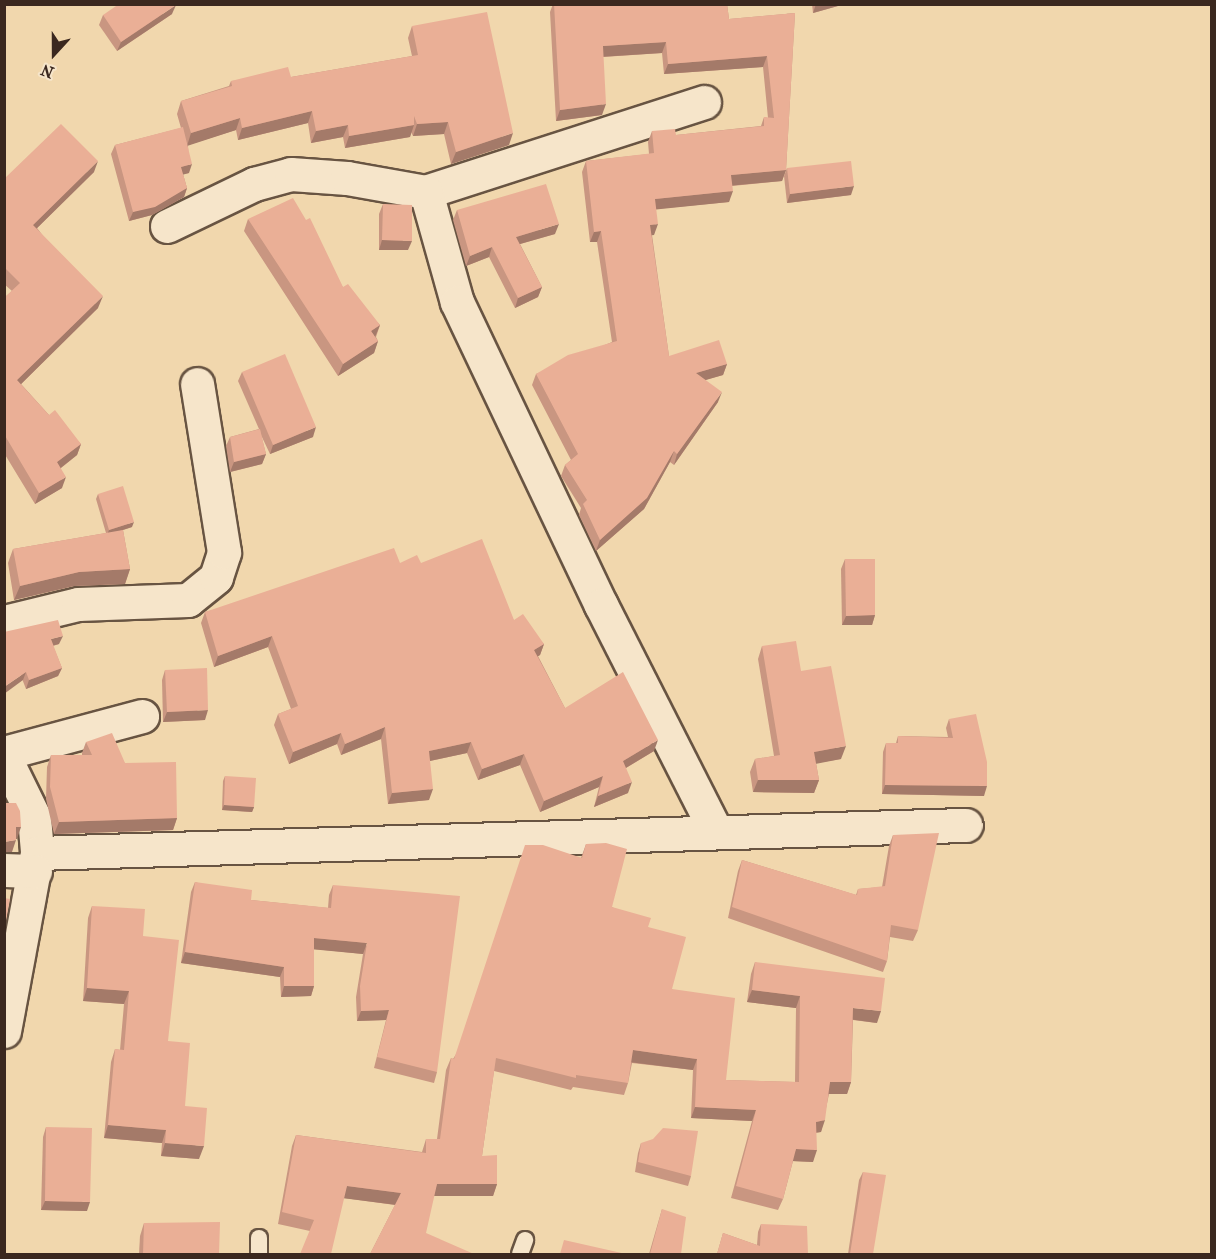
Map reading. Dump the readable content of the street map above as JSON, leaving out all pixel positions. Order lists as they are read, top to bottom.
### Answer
{
  "north": "bottom"
}
